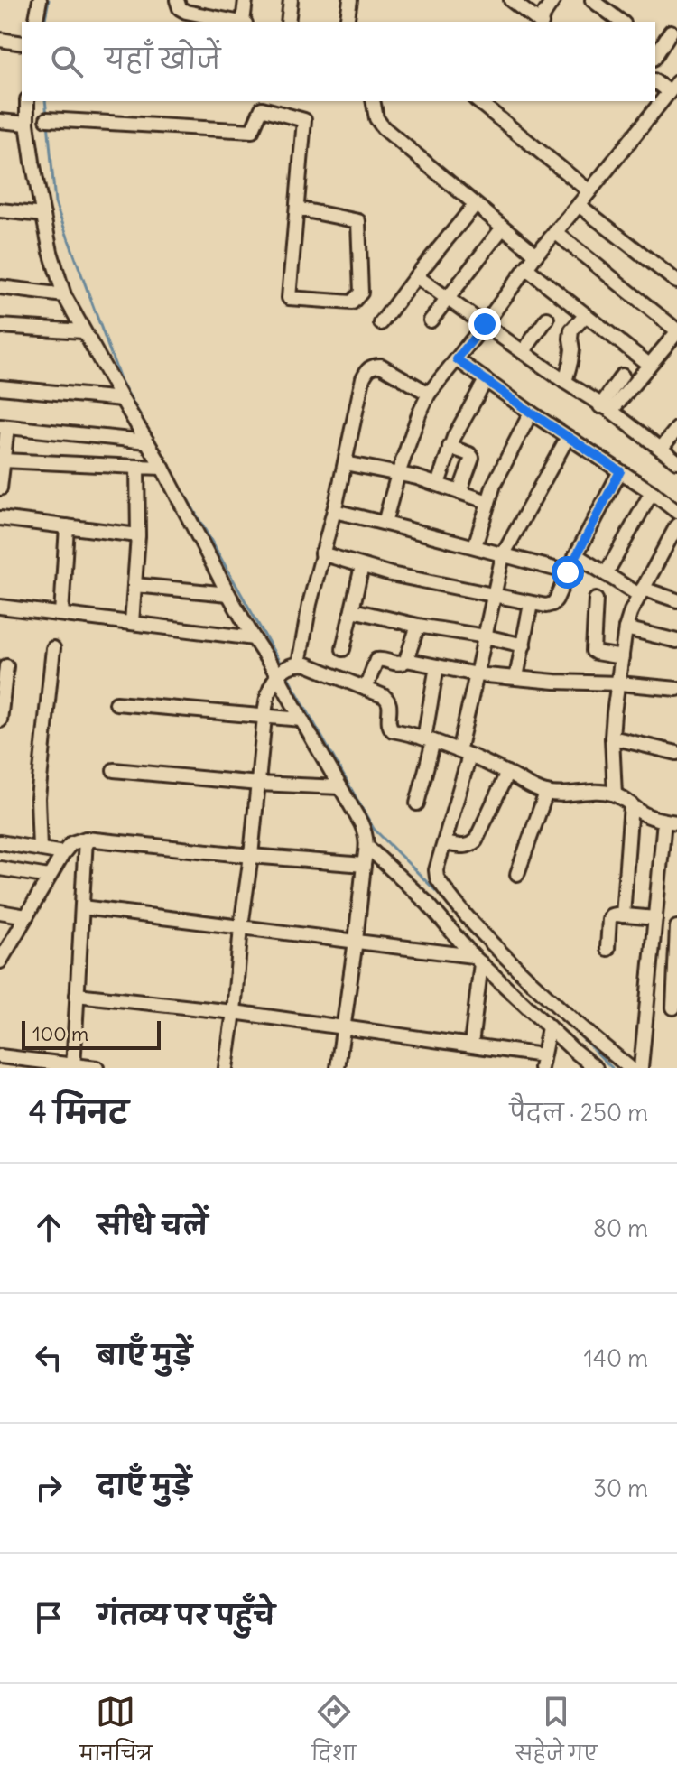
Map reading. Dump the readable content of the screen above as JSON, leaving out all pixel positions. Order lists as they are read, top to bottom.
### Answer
{
  "scale_bar": "100 m",
  "page": {
    "search": "यहाँ खोजें",
    "scale": "100 m",
    "heading": ["4 मिनट", "पैदल · 250 m"],
    "list": [
      ["सीधे चलें", "80 m"],
      ["बाएँ मुड़ें", "140 m"],
      ["दाएँ मुड़ें", "30 m"],
      "गंतव्य पर पहुँचे"
    ],
    "nav": ["मानचित्र", "दिशा", "सहेजे गए"]
  }
}
